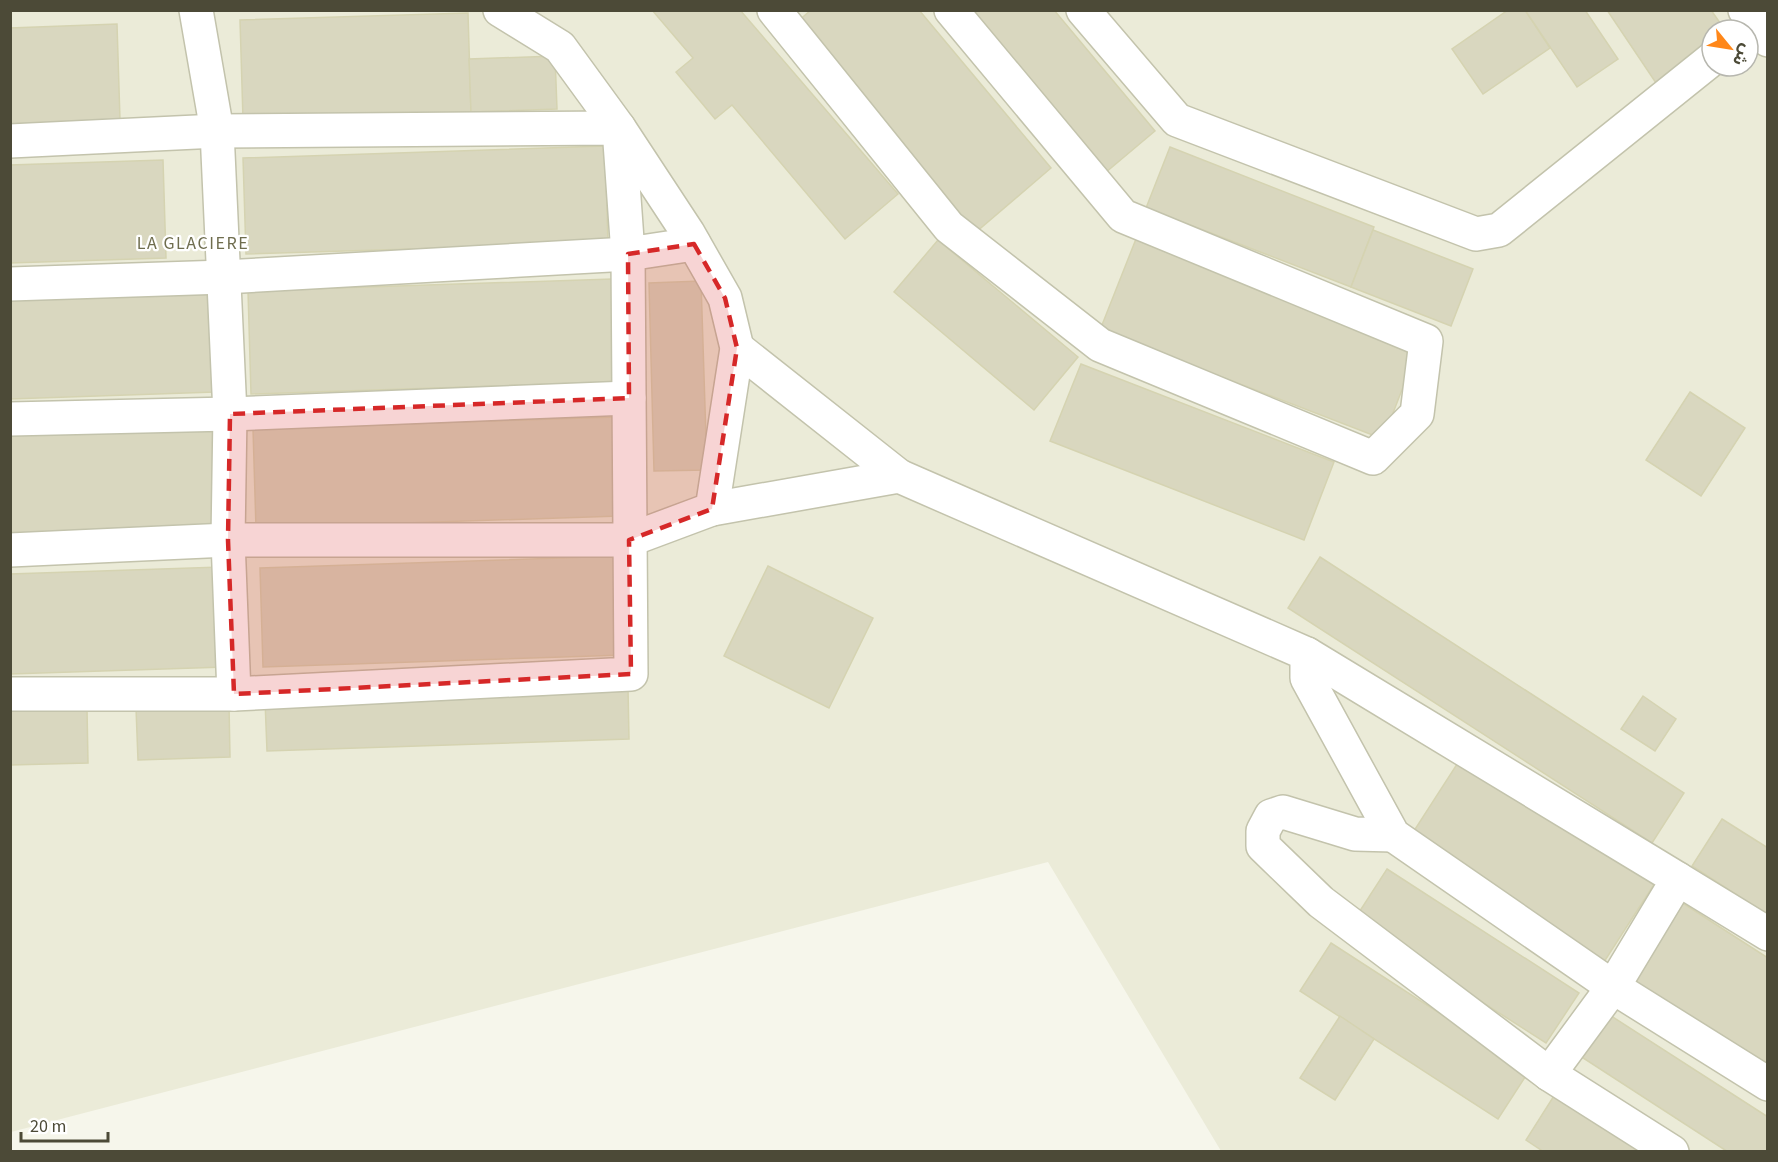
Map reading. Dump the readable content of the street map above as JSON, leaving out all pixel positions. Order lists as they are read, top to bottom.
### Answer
{
  "districts": ["LA GLACIERE"],
  "scale_bar": "20 m",
  "north": "bottom right"
}
